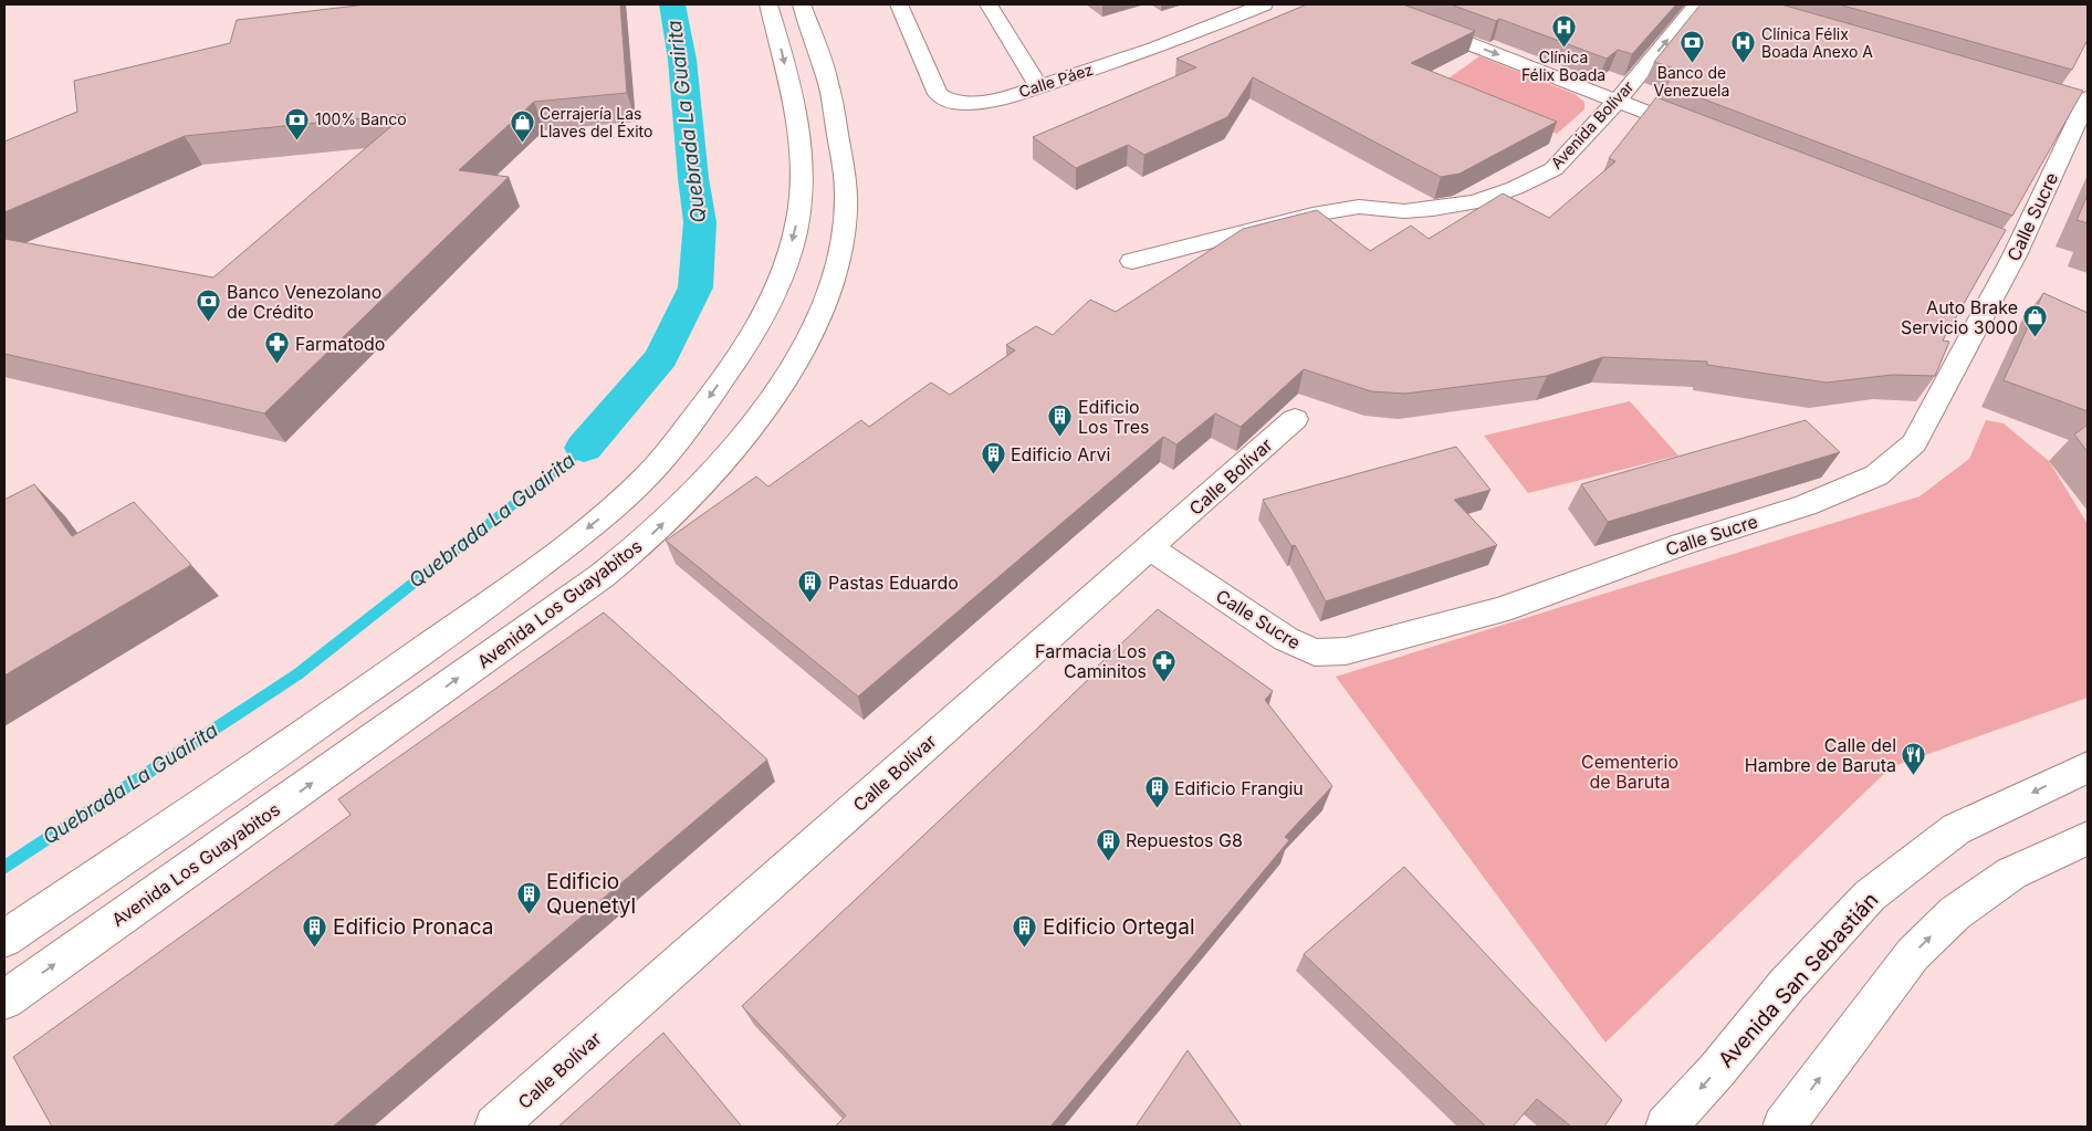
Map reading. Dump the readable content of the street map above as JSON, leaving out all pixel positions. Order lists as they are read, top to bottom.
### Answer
{
  "streets": {
    "street": [
      "Calle Páez",
      "Avenida Bolívar",
      "Calle Sucre",
      "Calle Bolívar",
      "Avenida Los Guayabitos",
      "Avenida San Sebastián"
    ]
  },
  "crossings": [
    ["Calle Sucre", "Calle Bolívar"]
  ],
  "water": ["Quebrada La Guairita"],
  "parks": ["Cementerio de Baruta"],
  "places": {
    "hospital": ["Clínica Félix Boada", "Clínica Félix Boada Anexo A"],
    "bank": ["Banco de Venezuela", "100% Banco", "Banco Venezolano de Crédito"],
    "shop": ["Cerrajería Las Llaves del Éxito", "Auto Brake Servicio 3000"],
    "pharmacy": ["Farmatodo", "Farmacia Los Caminitos"],
    "building": [
      "Edificio Los Tres",
      "Edificio Arvi",
      "Pastas Eduardo",
      "Edificio Frangiu",
      "Repuestos G8",
      "Edificio Quenetyl",
      "Edificio Pronaca",
      "Edificio Ortegal"
    ],
    "restaurant": ["Calle del Hambre de Baruta"]
  }
}
